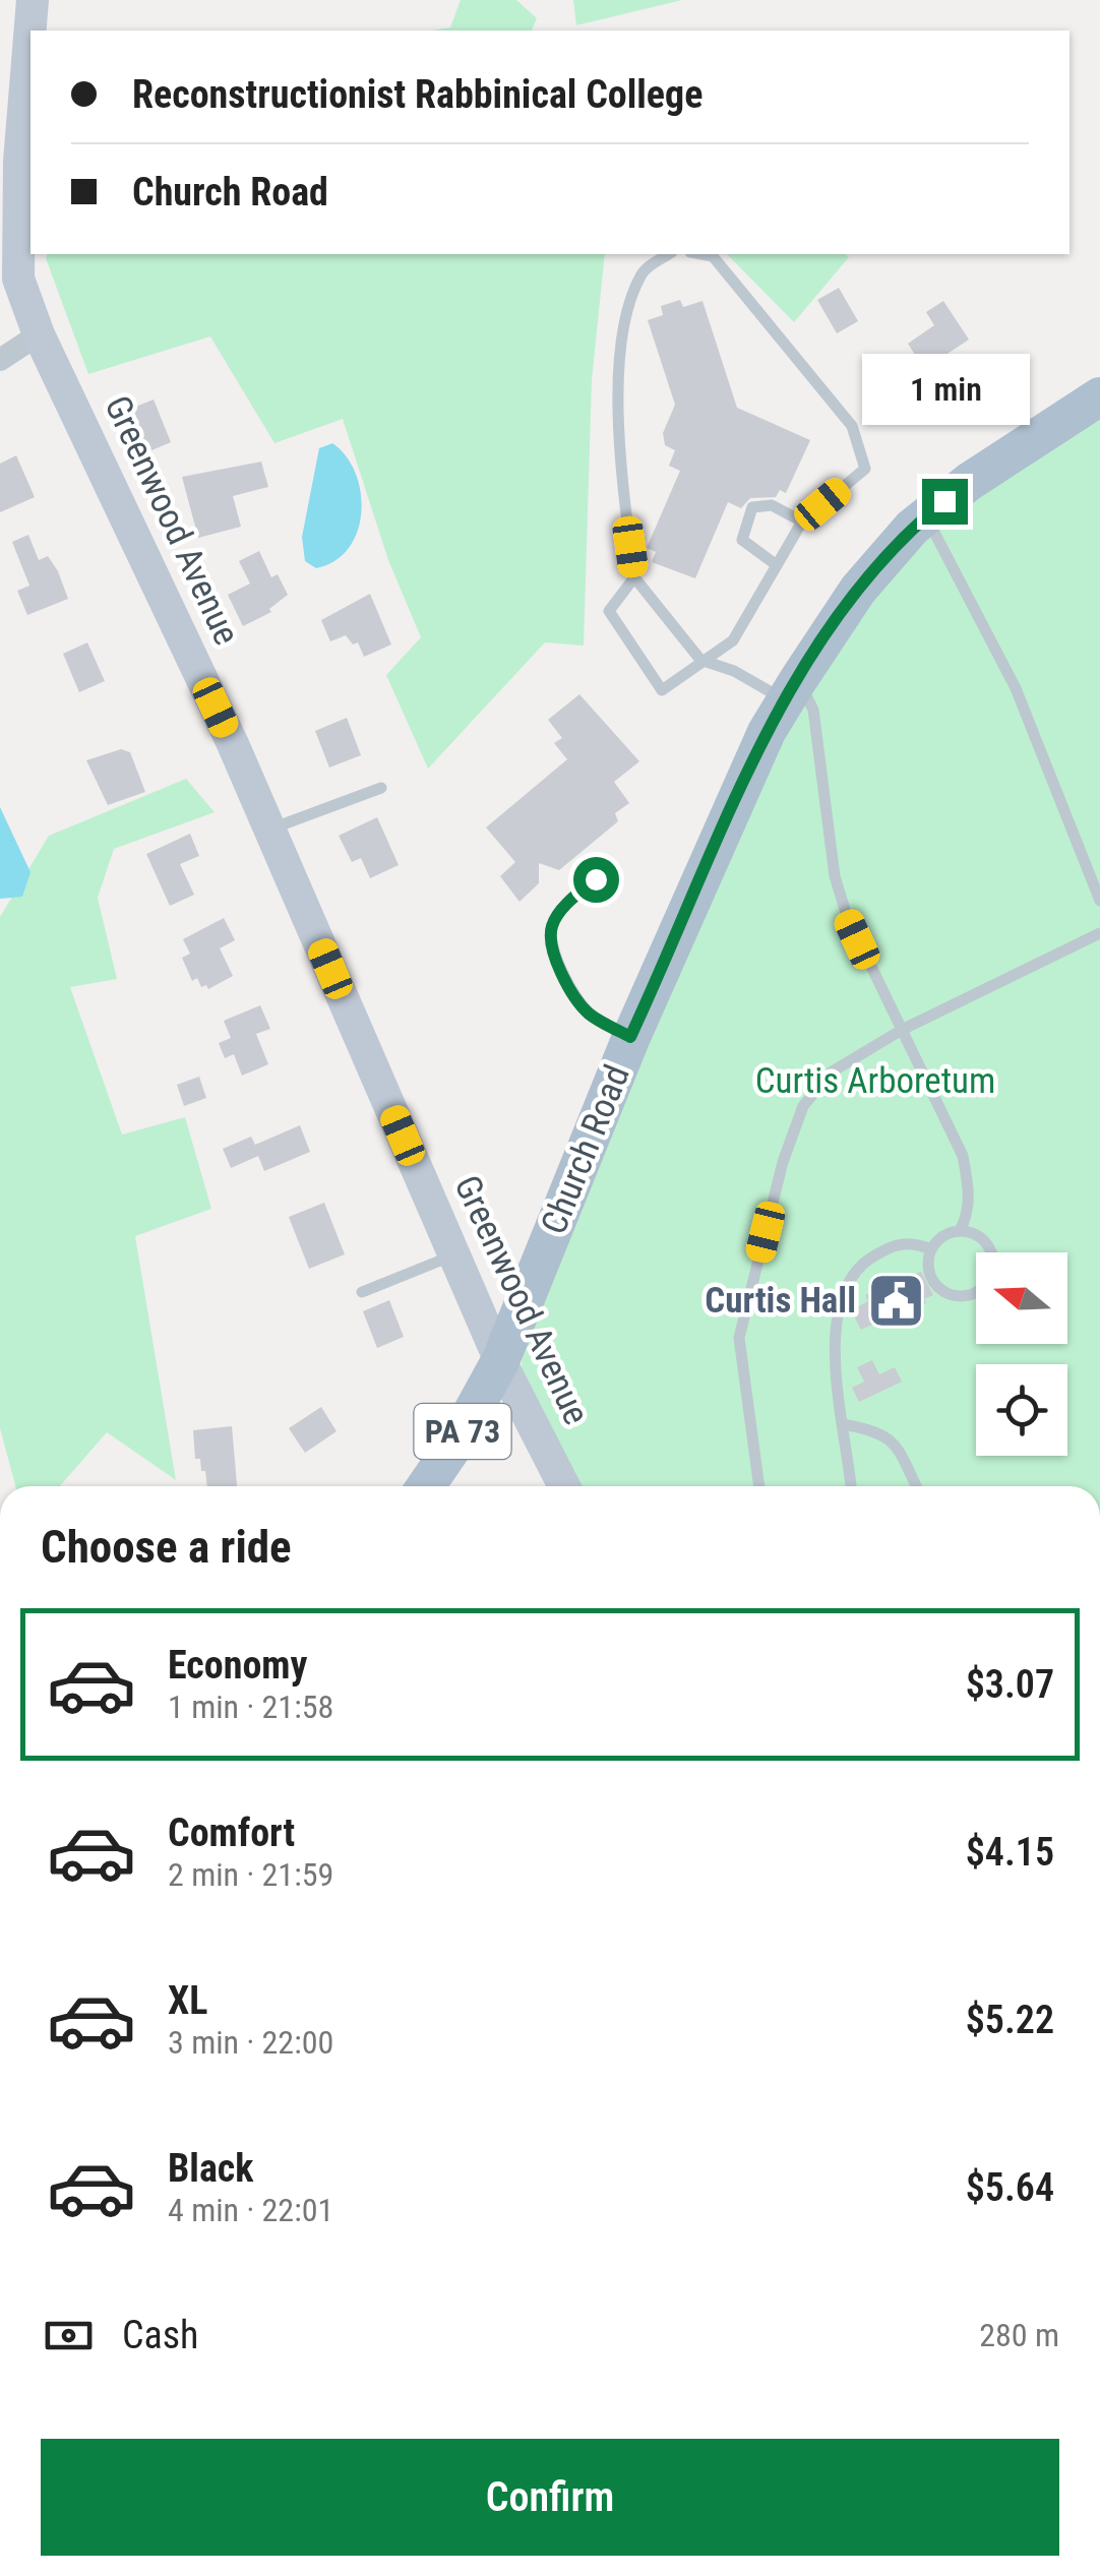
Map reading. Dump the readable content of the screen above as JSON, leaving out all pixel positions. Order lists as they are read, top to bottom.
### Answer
{
  "streets": {
    "main road": ["Greenwood Avenue", "Church Road", "PA 73"]
  },
  "crossings": [
    ["Greenwood Avenue", "Church Road"]
  ],
  "parks": ["Curtis Arboretum"],
  "places": {
    "public building": ["Curtis Hall"]
  },
  "north": "left",
  "page": {
    "banner": ["Reconstructionist Rabbinical College", "Church Road"],
    "bubble": "1 min",
    "heading": "Choose a ride",
    "list": [
      {
        "name": "Economy",
        "note": "1 min · 21:58",
        "value": "$3.07"
      },
      {
        "name": "Comfort",
        "note": "2 min · 21:59",
        "value": "$4.15"
      },
      {
        "name": "XL",
        "note": "3 min · 22:00",
        "value": "$5.22"
      },
      {
        "name": "Black",
        "note": "4 min · 22:01",
        "value": "$5.64"
      }
    ],
    "pay": ["Cash", "280 m"],
    "buttons": "Confirm"
  }
}
